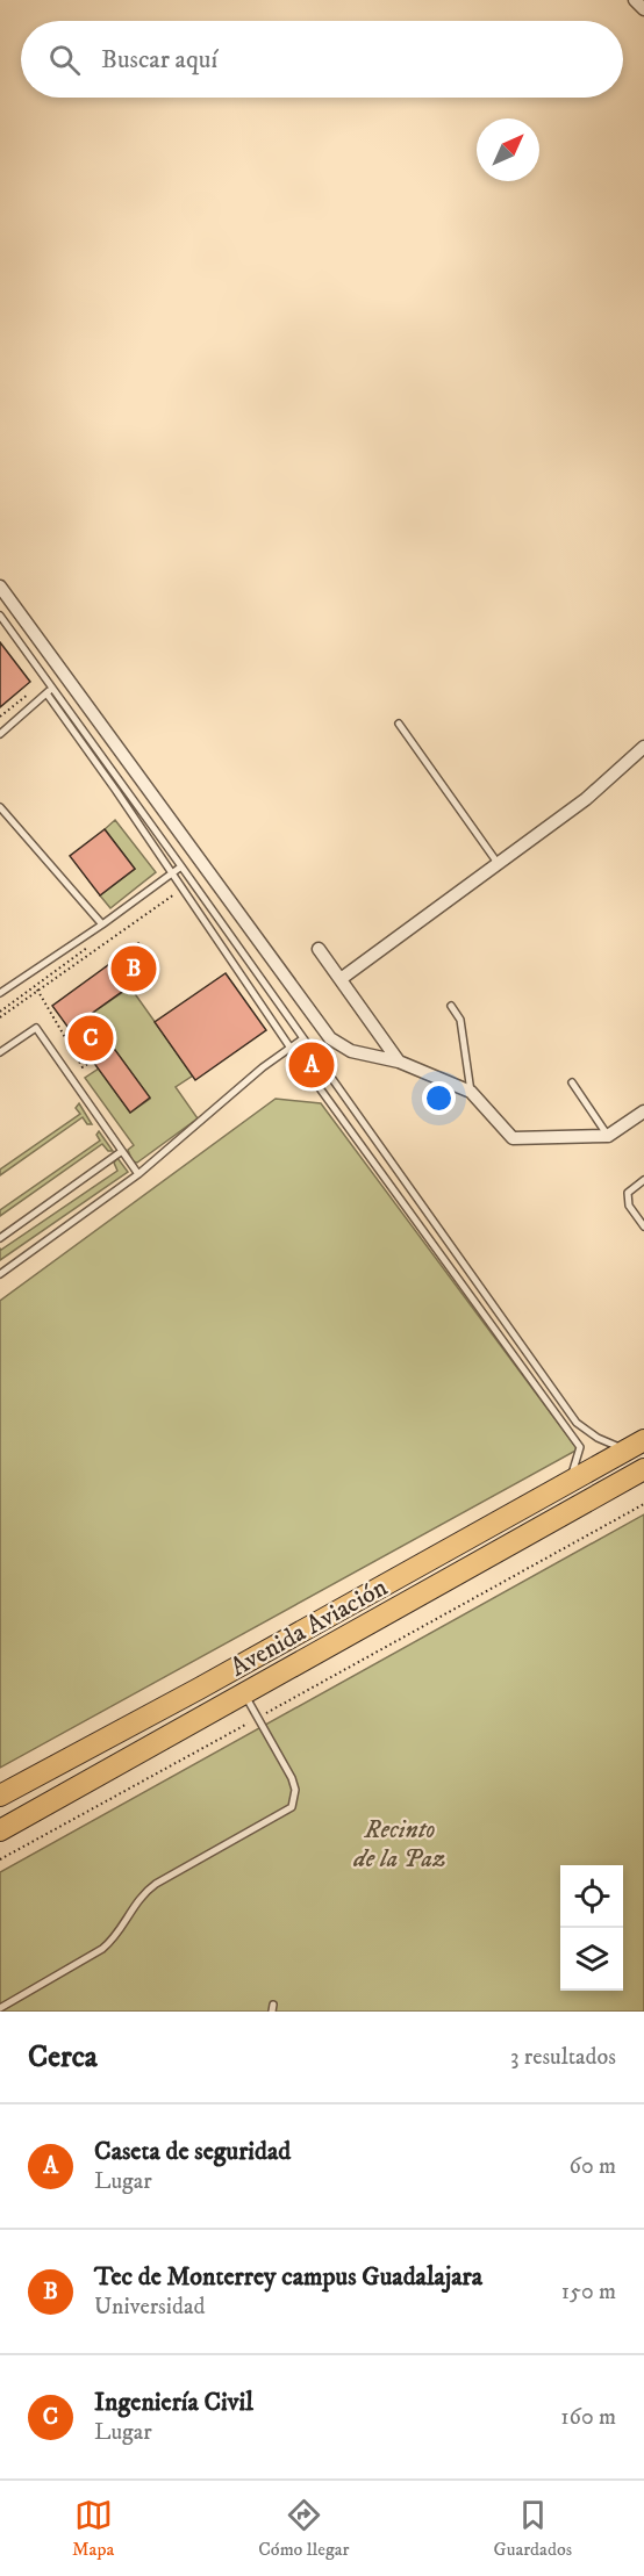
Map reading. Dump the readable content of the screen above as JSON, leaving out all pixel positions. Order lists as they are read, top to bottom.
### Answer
{
  "streets": {
    "main road": ["Avenida Aviación"]
  },
  "parks": ["Recinto de la Paz"],
  "north": "top right",
  "page": {
    "search": "Buscar aquí",
    "pins": ["B", "C", "A"],
    "heading": ["Cerca", "3 resultados"],
    "list": [
      {
        "mark": "A",
        "name": "Caseta de seguridad",
        "note": "Lugar",
        "value": "60 m"
      },
      {
        "mark": "B",
        "name": "Tec de Monterrey campus Guadalajara",
        "note": "Universidad",
        "value": "150 m"
      },
      {
        "mark": "C",
        "name": "Ingeniería Civil",
        "note": "Lugar",
        "value": "160 m"
      }
    ],
    "nav": ["Mapa", "Cómo llegar", "Guardados"]
  }
}
